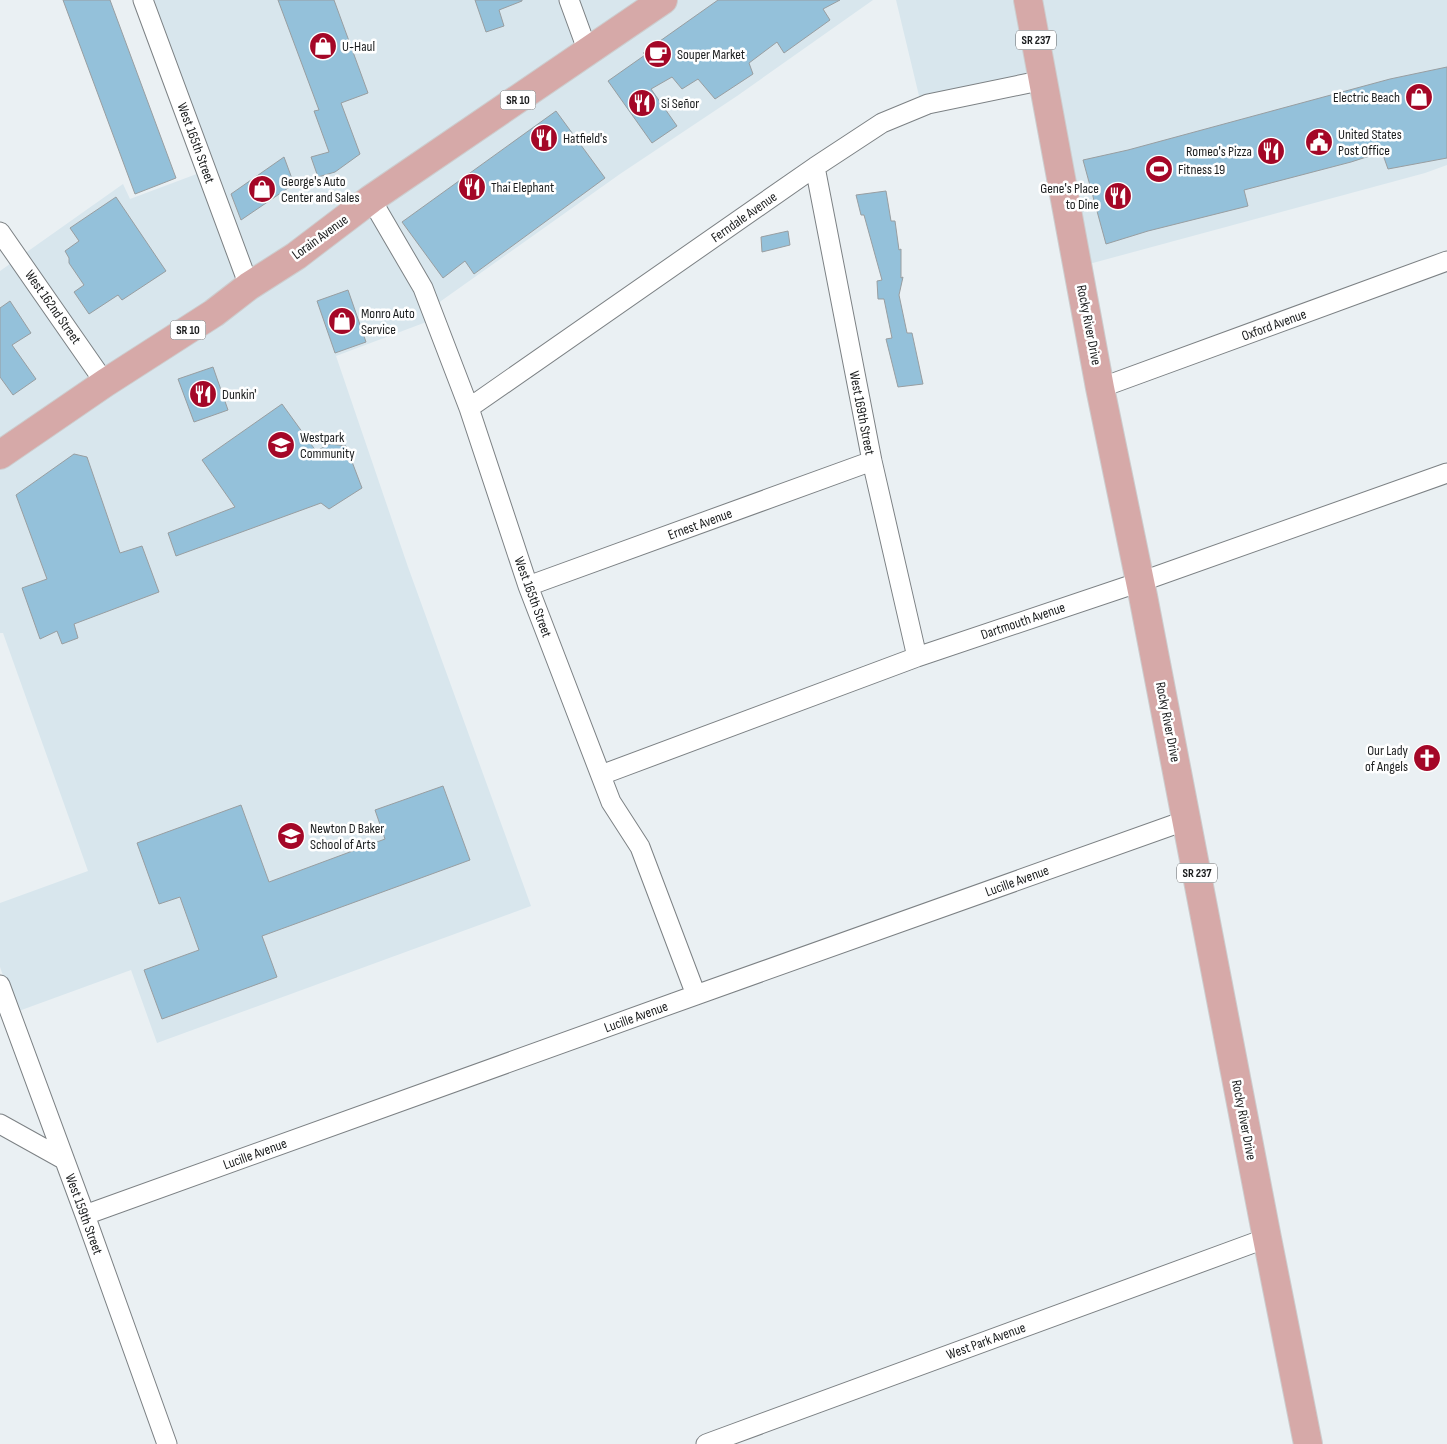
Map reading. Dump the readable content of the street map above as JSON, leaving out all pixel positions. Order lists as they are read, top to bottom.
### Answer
{
  "streets": {
    "main road": [
      "SR 237",
      "SR 10",
      "Lorain Avenue",
      "Rocky River Drive"
    ],
    "street": [
      "West 165th Street",
      "Ferndale Avenue",
      "West 162nd Street",
      "Oxford Avenue",
      "West 169th Street",
      "Ernest Avenue",
      "Dartmouth Avenue",
      "Lucille Avenue",
      "West 159th Street",
      "West Park Avenue"
    ]
  },
  "crossings": [
    ["West 165th Street", "Ferndale Avenue"],
    ["West 165th Street", "Lorain Avenue"],
    ["West 165th Street", "Ernest Avenue"],
    ["West 165th Street", "Dartmouth Avenue"],
    ["West 165th Street", "Lucille Avenue"],
    ["Ferndale Avenue", "Rocky River Drive"],
    ["Ferndale Avenue", "West 169th Street"],
    ["Lorain Avenue", "West 162nd Street"],
    ["Rocky River Drive", "Oxford Avenue"],
    ["Rocky River Drive", "Dartmouth Avenue"],
    ["Rocky River Drive", "Lucille Avenue"],
    ["Rocky River Drive", "West Park Avenue"],
    ["West 169th Street", "Ernest Avenue"],
    ["West 169th Street", "Dartmouth Avenue"],
    ["Lucille Avenue", "West 159th Street"]
  ],
  "places": {
    "shop": [
      "U-Haul",
      "Electric Beach",
      "George's Auto Center and Sales",
      "Monro Auto Service"
    ],
    "cafe": ["Souper Market"],
    "restaurant": [
      "Si Señor",
      "Hatfield's",
      "Romeo's Pizza",
      "Thai Elephant",
      "Gene's Place to Dine",
      "Dunkin'"
    ],
    "public building": ["United States Post Office"],
    "sports": ["Fitness 19"],
    "school or university": ["Westpark Community", "Newton D Baker School of Arts"],
    "church": ["Our Lady of Angels"]
  }
}
